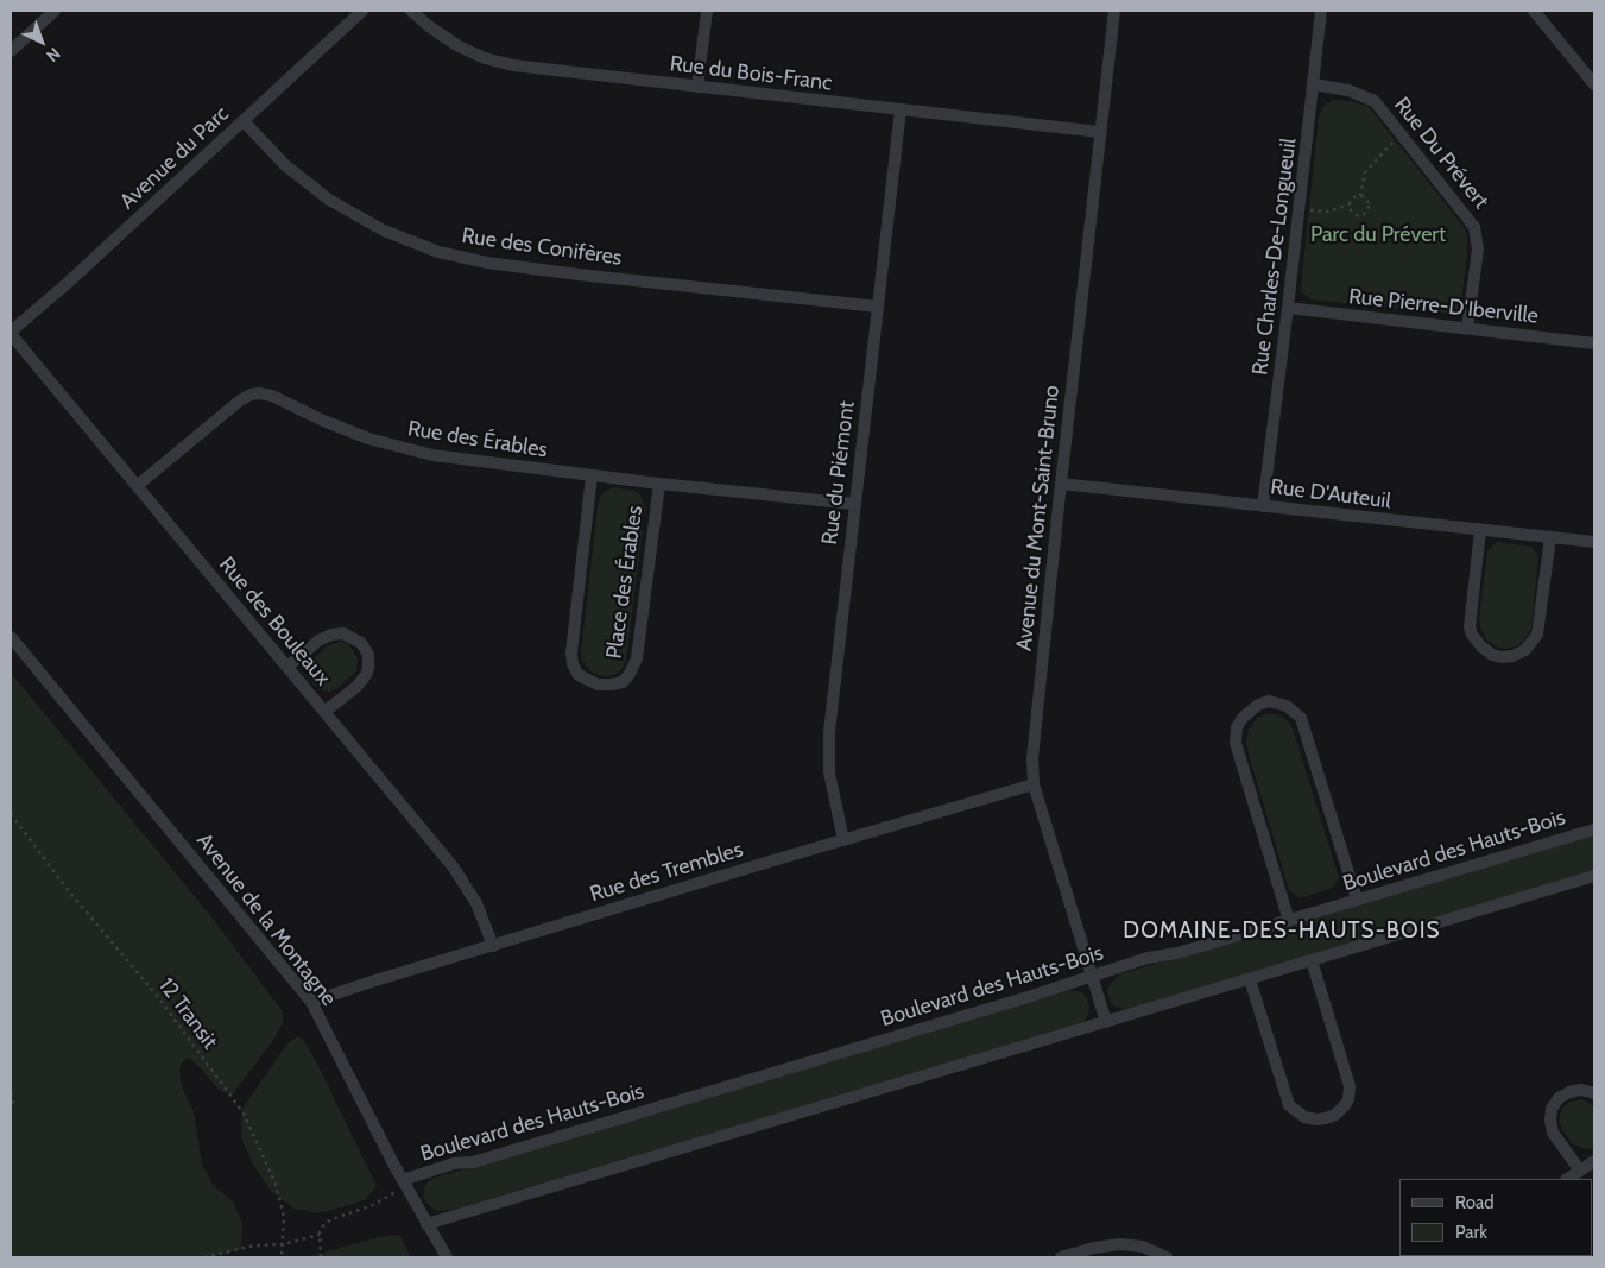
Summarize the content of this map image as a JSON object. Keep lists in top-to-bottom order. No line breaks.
{"streets":{"street":["Rue du Bois-Franc","Rue Du Prévert","Avenue du Parc","Rue des Conifères","Rue Charles-De-Longueuil","Rue Pierre-D'Iberville","Rue des Érables","Rue du Piémont","Rue D'Auteuil","Avenue du Mont-Saint-Bruno","Place des Érables","Rue des Bouleaux","Boulevard des Hauts-Bois","Rue des Trembles","Avenue de la Montagne"],"path":["12 Transit"]},"crossings":[["Rue du Bois-Franc","Rue du Piémont"],["Rue du Bois-Franc","Avenue du Mont-Saint-Bruno"],["Rue Du Prévert","Rue Charles-De-Longueuil"],["Rue Du Prévert","Rue Pierre-D'Iberville"],["Avenue du Parc","Rue des Conifères"],["Avenue du Parc","Rue des Bouleaux"],["Rue des Conifères","Rue du Piémont"],["Rue Charles-De-Longueuil","Rue Pierre-D'Iberville"],["Rue Charles-De-Longueuil","Rue D'Auteuil"],["Rue des Érables","Rue du Piémont"],["Rue des Érables","Place des Érables"],["Rue des Érables","Rue des Bouleaux"],["Rue du Piémont","Rue des Trembles"],["Rue D'Auteuil","Avenue du Mont-Saint-Bruno"],["Avenue du Mont-Saint-Bruno","Boulevard des Hauts-Bois"],["Avenue du Mont-Saint-Bruno","Rue des Trembles"],["Rue des Bouleaux","Rue des Trembles"],["Boulevard des Hauts-Bois","Avenue de la Montagne"],["Rue des Trembles","Avenue de la Montagne"]],"districts":["DOMAINE-DES-HAUTS-BOIS"],"parks":["Parc du Prévert"],"legend":["Road","Park"],"north":"bottom right"}
